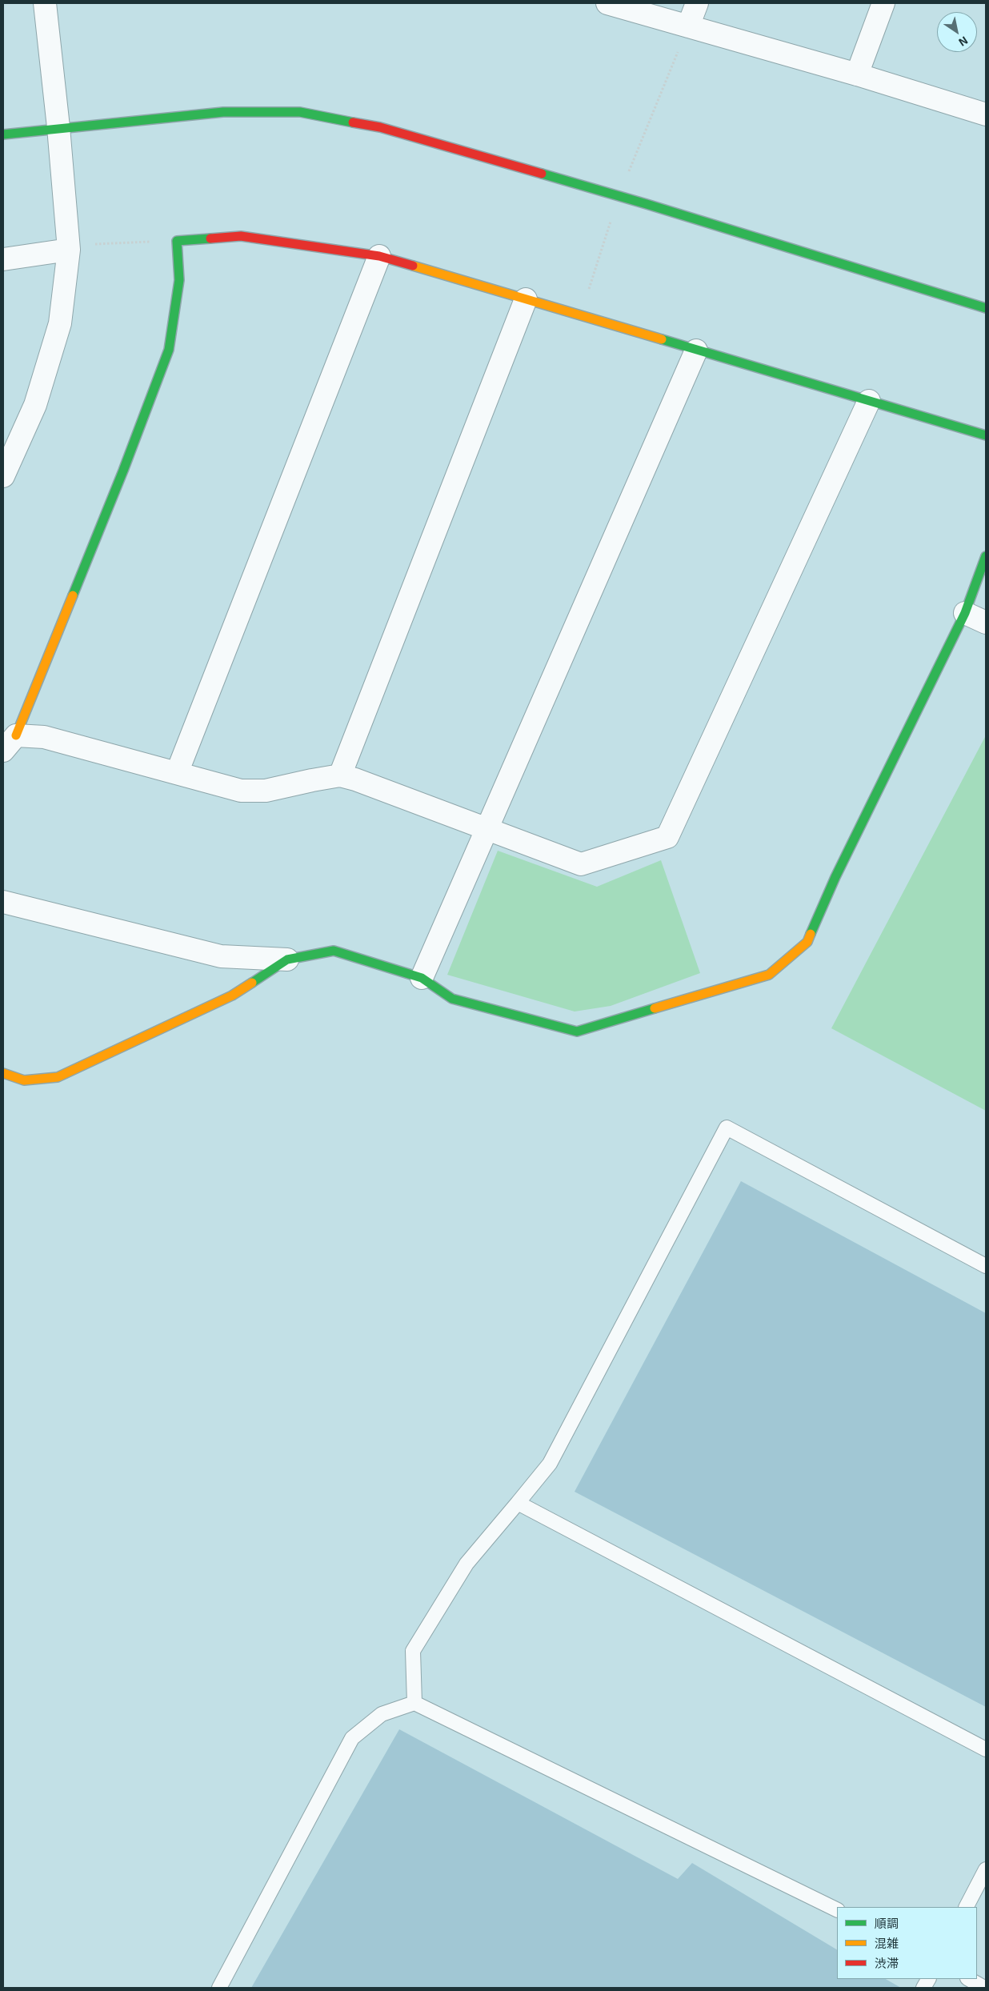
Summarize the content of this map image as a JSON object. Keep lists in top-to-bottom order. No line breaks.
{"legend":["順調","混雑","渋滞"],"north":"bottom right"}
